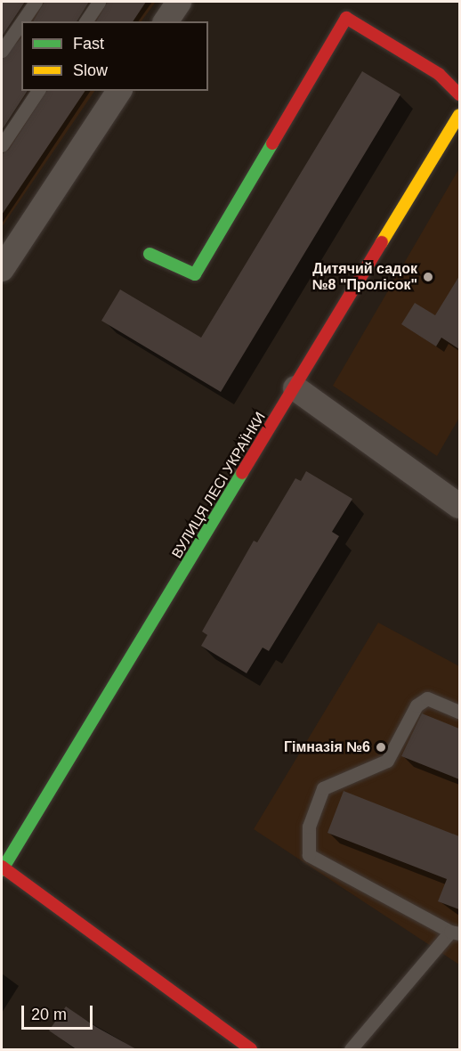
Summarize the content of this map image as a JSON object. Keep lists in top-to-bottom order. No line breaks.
{"streets":{"street":["ВУЛИЦЯ ЛЕСІ УКРАЇНКИ"]},"places":["Дитячий садок №8 \"Пролісок\"","Гімназія №6"],"legend":["Fast","Slow"],"scale_bar":"20 m"}
